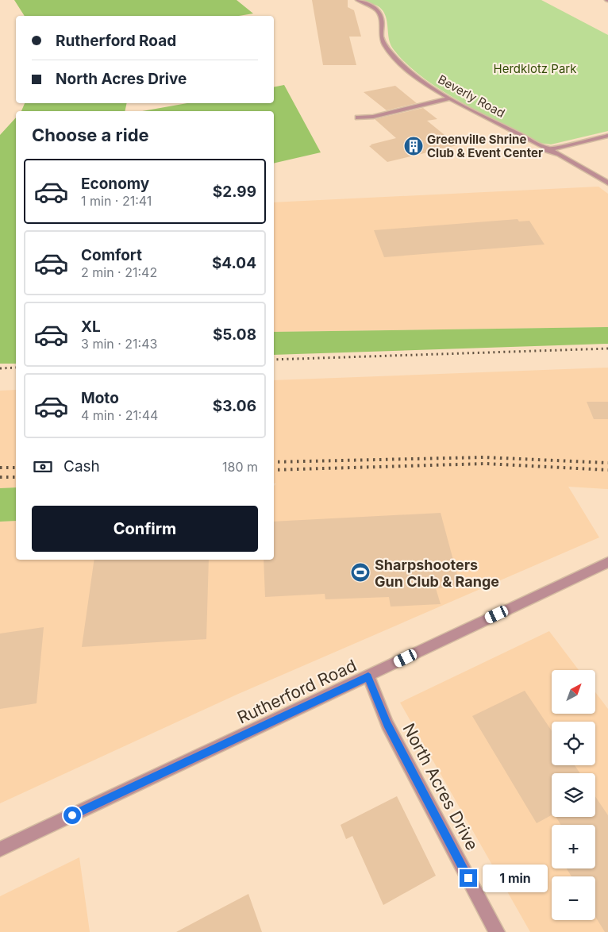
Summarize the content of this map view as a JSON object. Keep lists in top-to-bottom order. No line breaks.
{"streets":{"street":["Beverly Road","Rutherford Road","North Acres Drive"]},"crossings":[["Rutherford Road","North Acres Drive"]],"parks":["Herdklotz Park"],"places":{"building":["Greenville Shrine Club & Event Center"],"sports":["Sharpshooters Gun Club & Range"]},"north":"top right","page":{"banner":["Rutherford Road","North Acres Drive"],"heading":"Choose a ride","list":[{"name":"Economy","note":"1 min · 21:41","value":"$2.99"},{"name":"Comfort","note":"2 min · 21:42","value":"$4.04"},{"name":"XL","note":"3 min · 21:43","value":"$5.08"},{"name":"Moto","note":"4 min · 21:44","value":"$3.06"}],"pay":["Cash","180 m"],"buttons":"Confirm","map_buttons":["+","−"],"bubble":"1 min"}}
